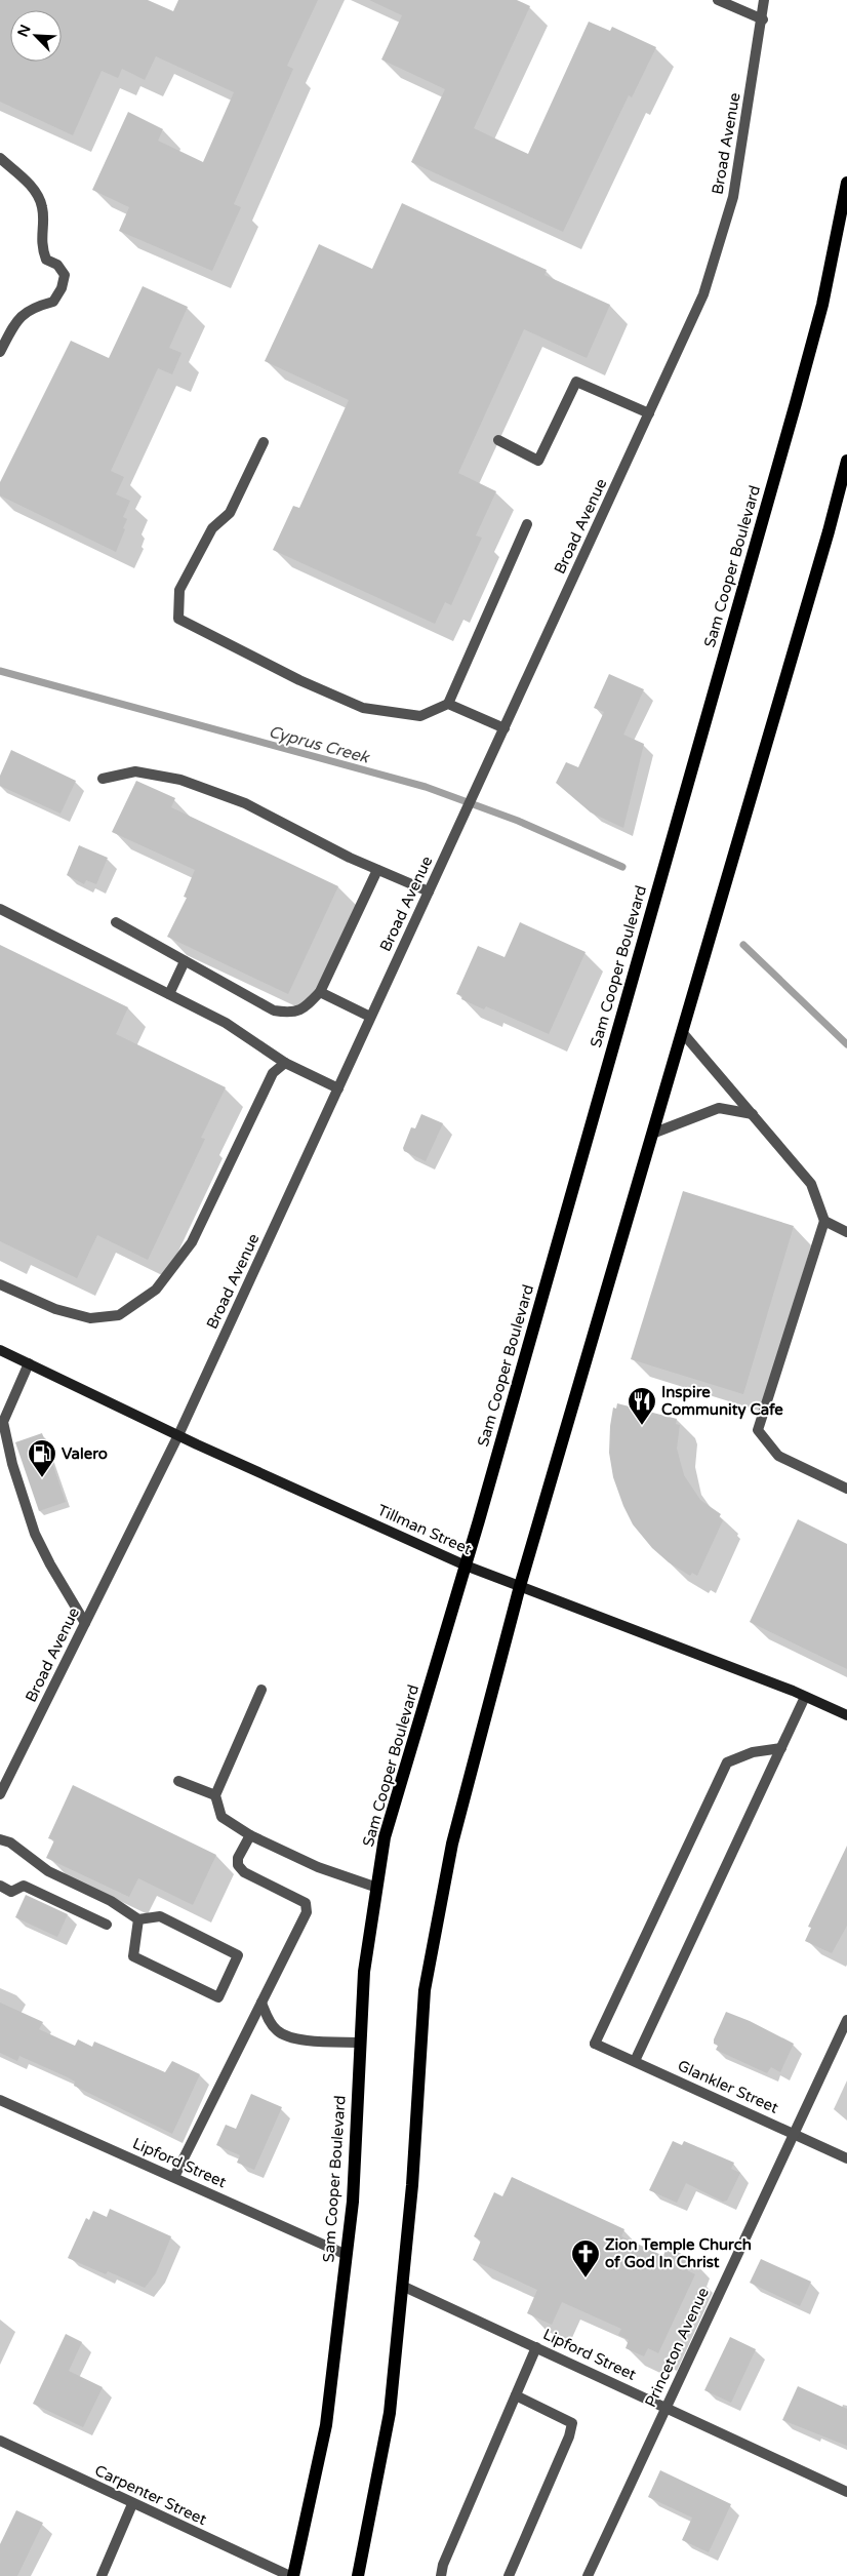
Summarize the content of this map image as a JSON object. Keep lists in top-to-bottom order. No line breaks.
{"streets":{"main road":["Sam Cooper Boulevard","Tillman Street"],"street":["Broad Avenue","Glankler Street","Lipford Street","Princeton Avenue","Carpenter Street"]},"crossings":[["Broad Avenue","Tillman Street"],["Sam Cooper Boulevard","Tillman Street"],["Sam Cooper Boulevard","Lipford Street"],["Glankler Street","Princeton Avenue"],["Lipford Street","Princeton Avenue"]],"water":["Cyprus Creek"],"places":{"restaurant":["Inspire Community Cafe"],"fuel station":["Valero"],"church":["Zion Temple Church of God In Christ"]},"north":"top left"}
